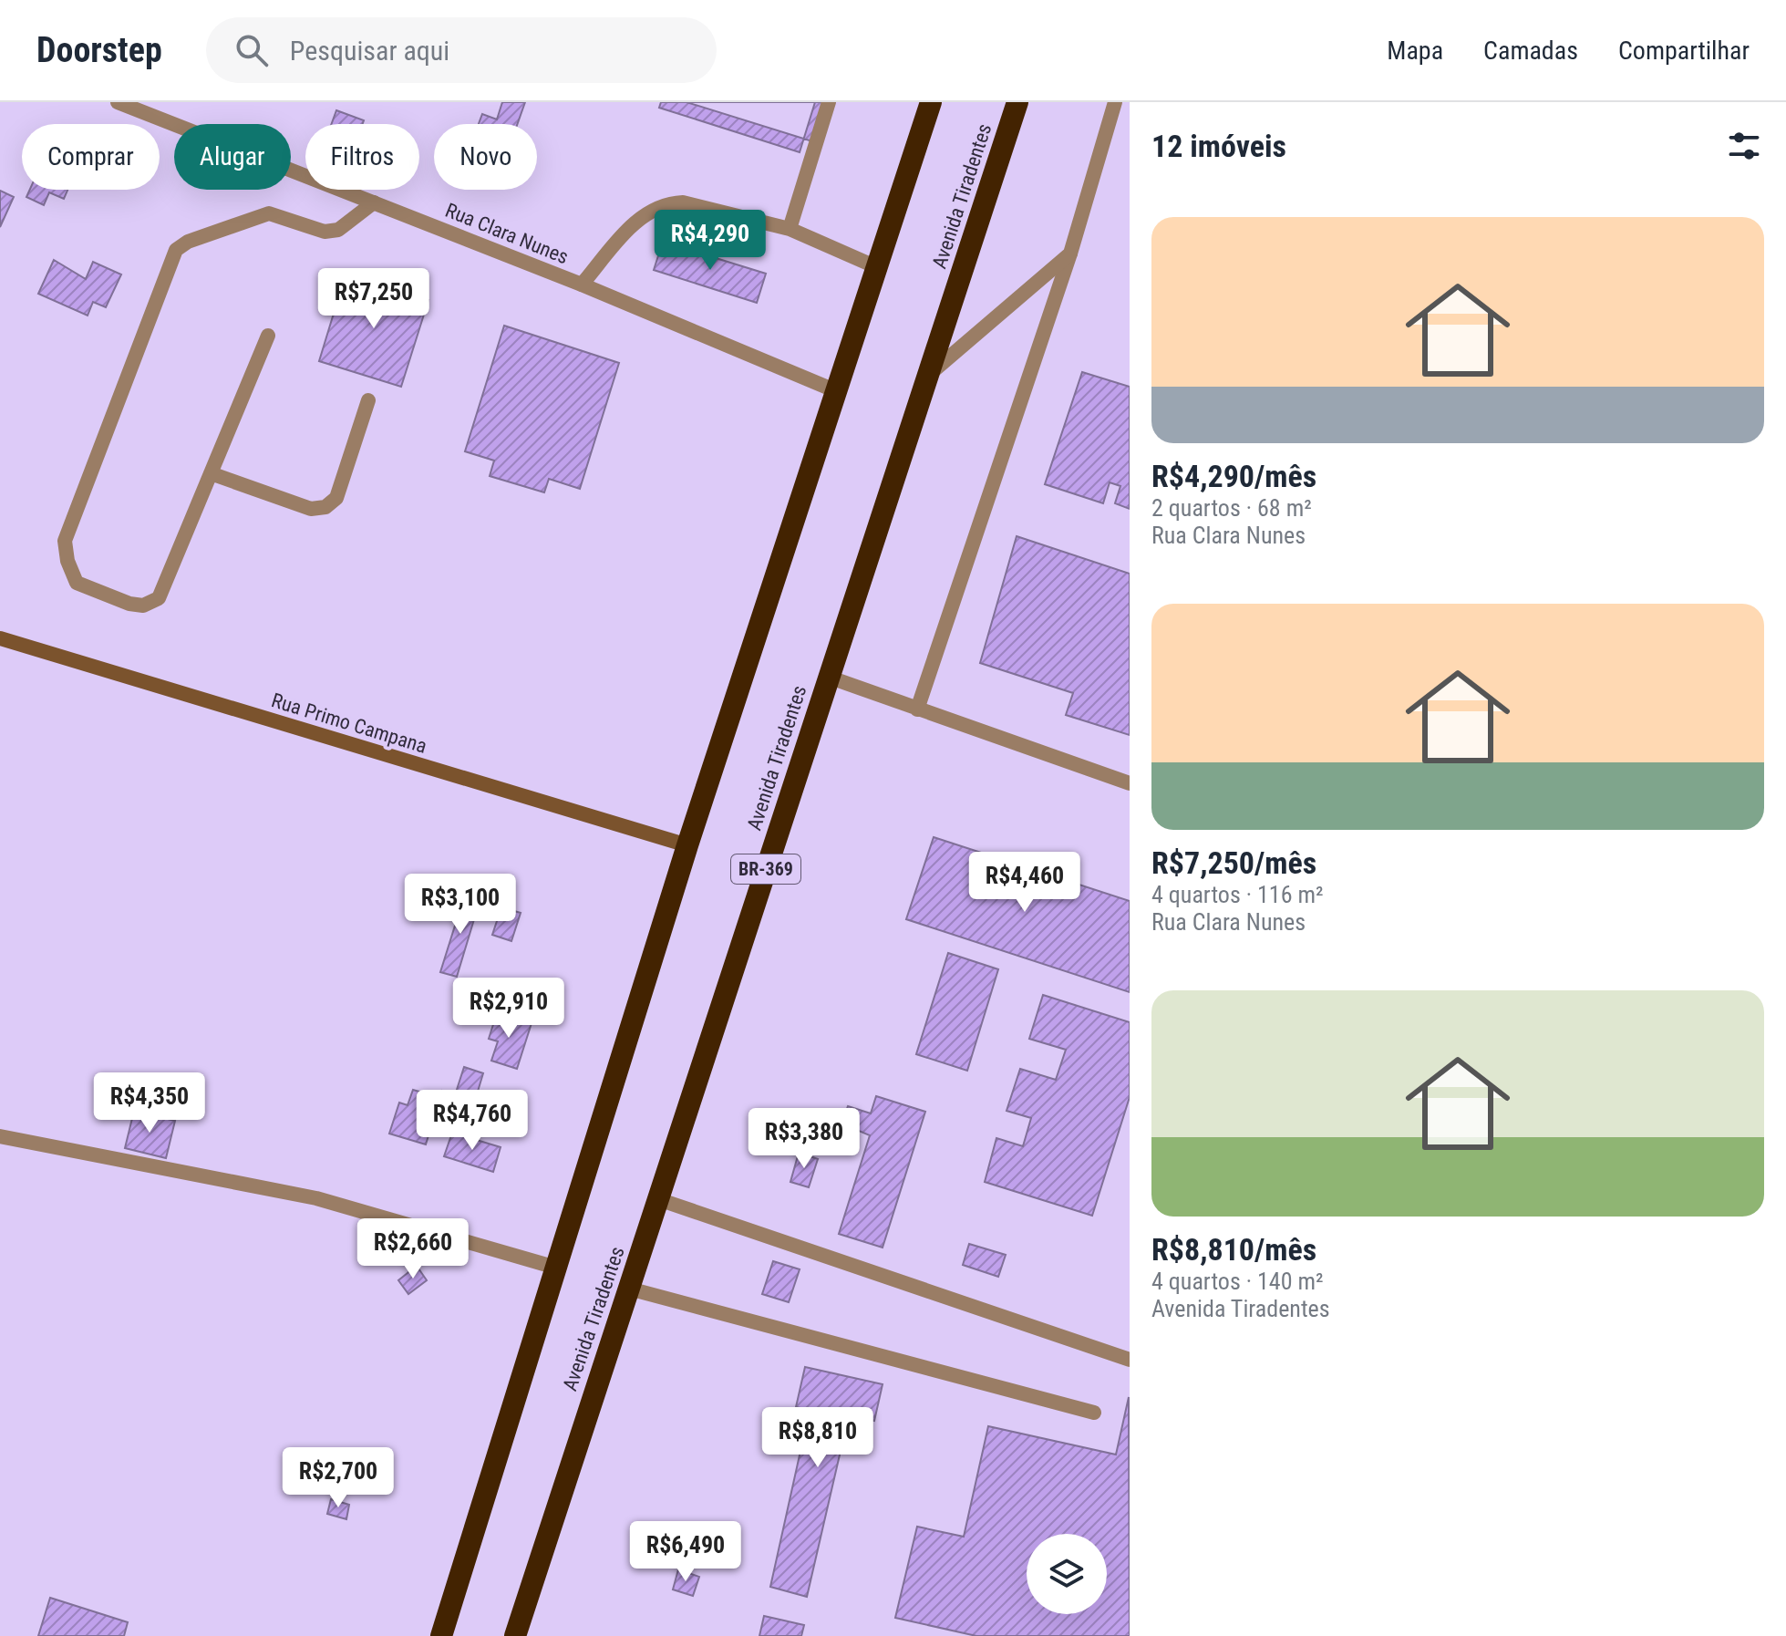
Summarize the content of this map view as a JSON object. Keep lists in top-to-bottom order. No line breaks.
{"streets":{"highway":["Avenida Tiradentes","BR-369"],"street":["Rua Clara Nunes","Rua Primo Campana"]},"page":{"header":"Doorstep","search":"Pesquisar aqui","nav":["Mapa","Camadas","Compartilhar"],"heading":"12 imóveis","chip":["Comprar","Alugar","Filtros","Novo"],"list":[{"name":"R$4,290/mês","note":"2 quartos · 68 m² · Rua Clara Nunes"},{"name":"R$7,250/mês","note":"4 quartos · 116 m² · Rua Clara Nunes"},{"name":"R$8,810/mês","note":"4 quartos · 140 m² · Avenida Tiradentes"}],"price":["R$4,290","R$7,250","R$4,460","R$3,100","R$2,910","R$4,350","R$4,760","R$3,380","R$2,660","R$8,810","R$2,700","R$6,490"]}}
